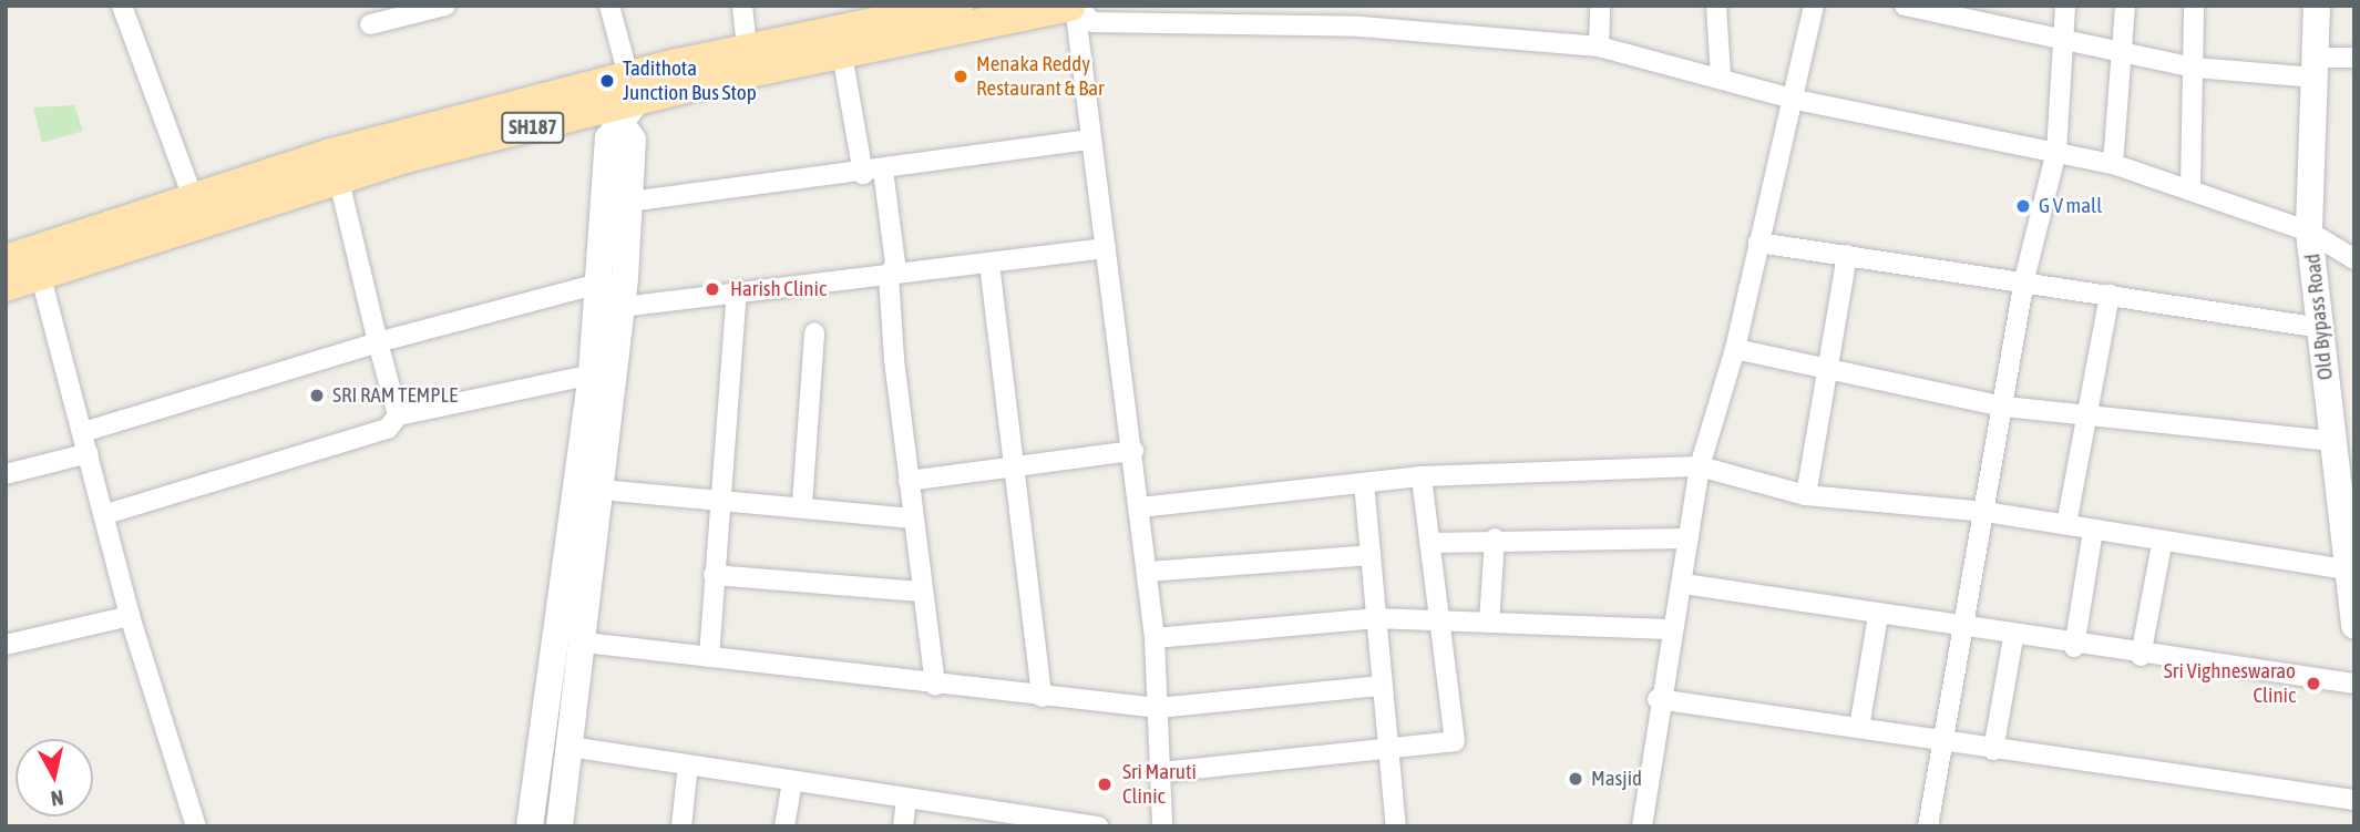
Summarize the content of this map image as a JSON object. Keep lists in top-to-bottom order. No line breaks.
{"streets":{"main road":["SH187","Old Bypass Road"]},"places":["Menaka Reddy Restaurant & Bar","Tadithota Junction Bus Stop","G V mall","Harish Clinic","SRI RAM TEMPLE","Sri Vighneswarao Clinic","Masjid","Sri Maruti Clinic"],"north":"bottom"}
